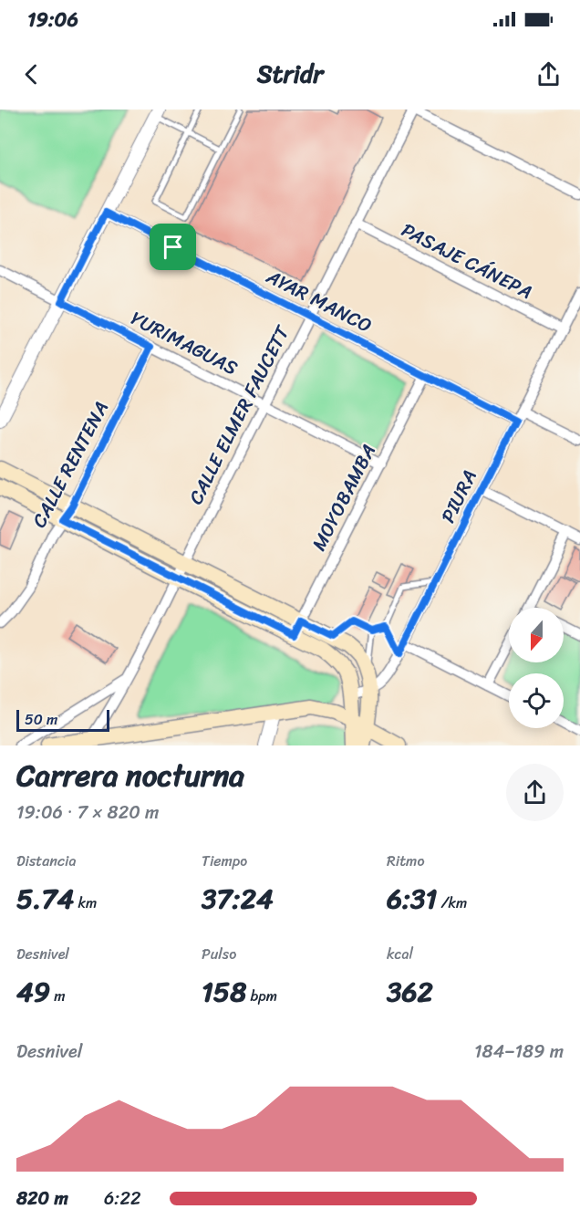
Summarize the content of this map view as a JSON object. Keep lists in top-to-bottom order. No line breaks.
{"streets":{"street":["PASAJE CÁNEPA","AYAR MANCO","YURIMAGUAS","CALLE ELMER FAUCETT","CALLE RENTENA","PIURA","MOYOBAMBA"]},"crossings":[["PASAJE CÁNEPA","CALLE ELMER FAUCETT"],["PASAJE CÁNEPA","PIURA"],["AYAR MANCO","CALLE ELMER FAUCETT"],["AYAR MANCO","PIURA"],["AYAR MANCO","MOYOBAMBA"],["YURIMAGUAS","CALLE ELMER FAUCETT"],["YURIMAGUAS","CALLE RENTENA"],["YURIMAGUAS","MOYOBAMBA"]],"scale_bar":"50 m","north":"bottom","page":{"status":"19:06","header":"Stridr","scale":"50 m","heading":["Carrera nocturna","19:06 · 7 × 820 m"],"stats":[["Distancia","5.74 km"],["Tiempo","37:24"],["Ritmo","6:31 /km"],["Desnivel","49 m"],["Pulso","158 bpm"],["kcal","362"]],"chart":["Desnivel","184–189 m"],"list":[{"name":"820 m","note":"6:22"}]}}
